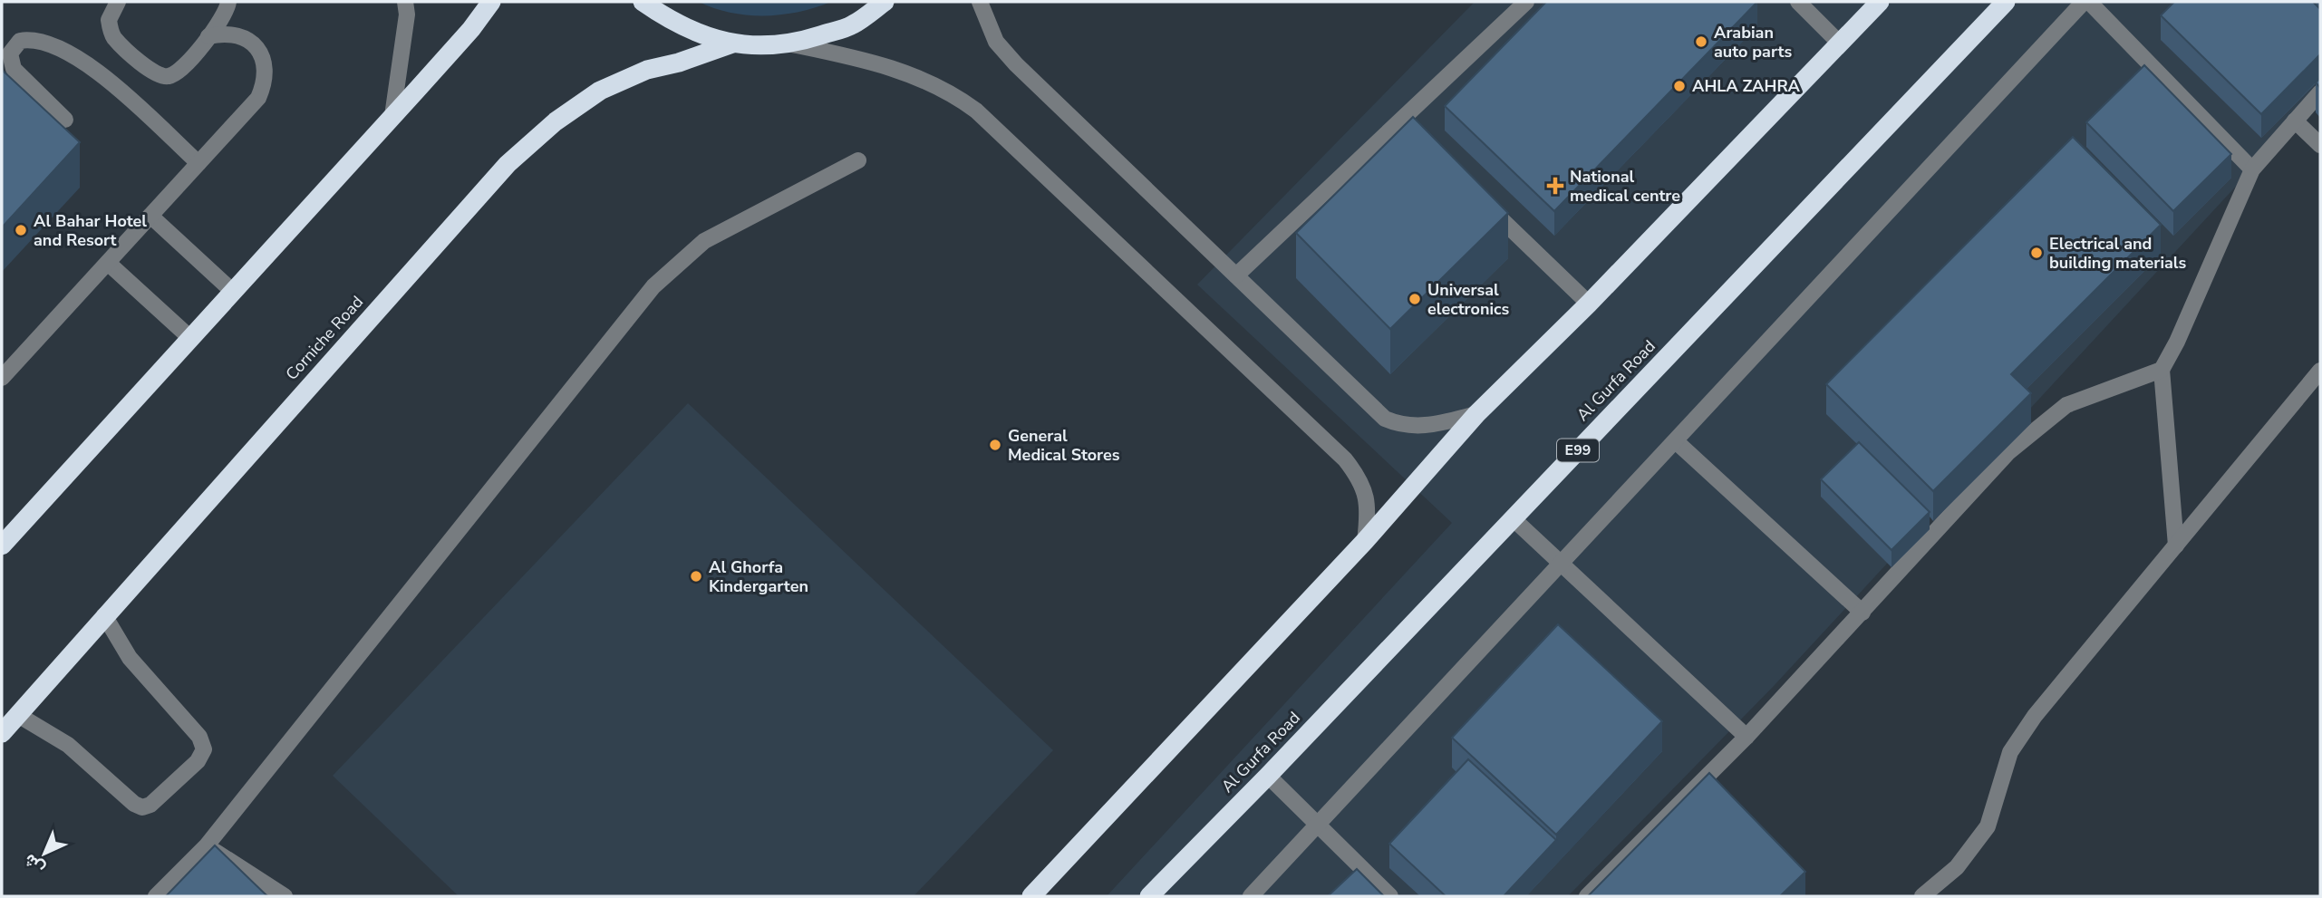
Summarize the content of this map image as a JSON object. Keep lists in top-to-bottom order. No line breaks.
{"streets":{"highway":["Corniche Road","Al Gurfa Road","E99"]},"places":{"other":["Arabian auto parts","AHLA ZAHRA","Al Bahar Hotel and Resort","Electrical and building materials","Universal electronics","General Medical Stores","Al Ghorfa Kindergarten"],"health":["National medical centre"]},"north":"bottom left"}
